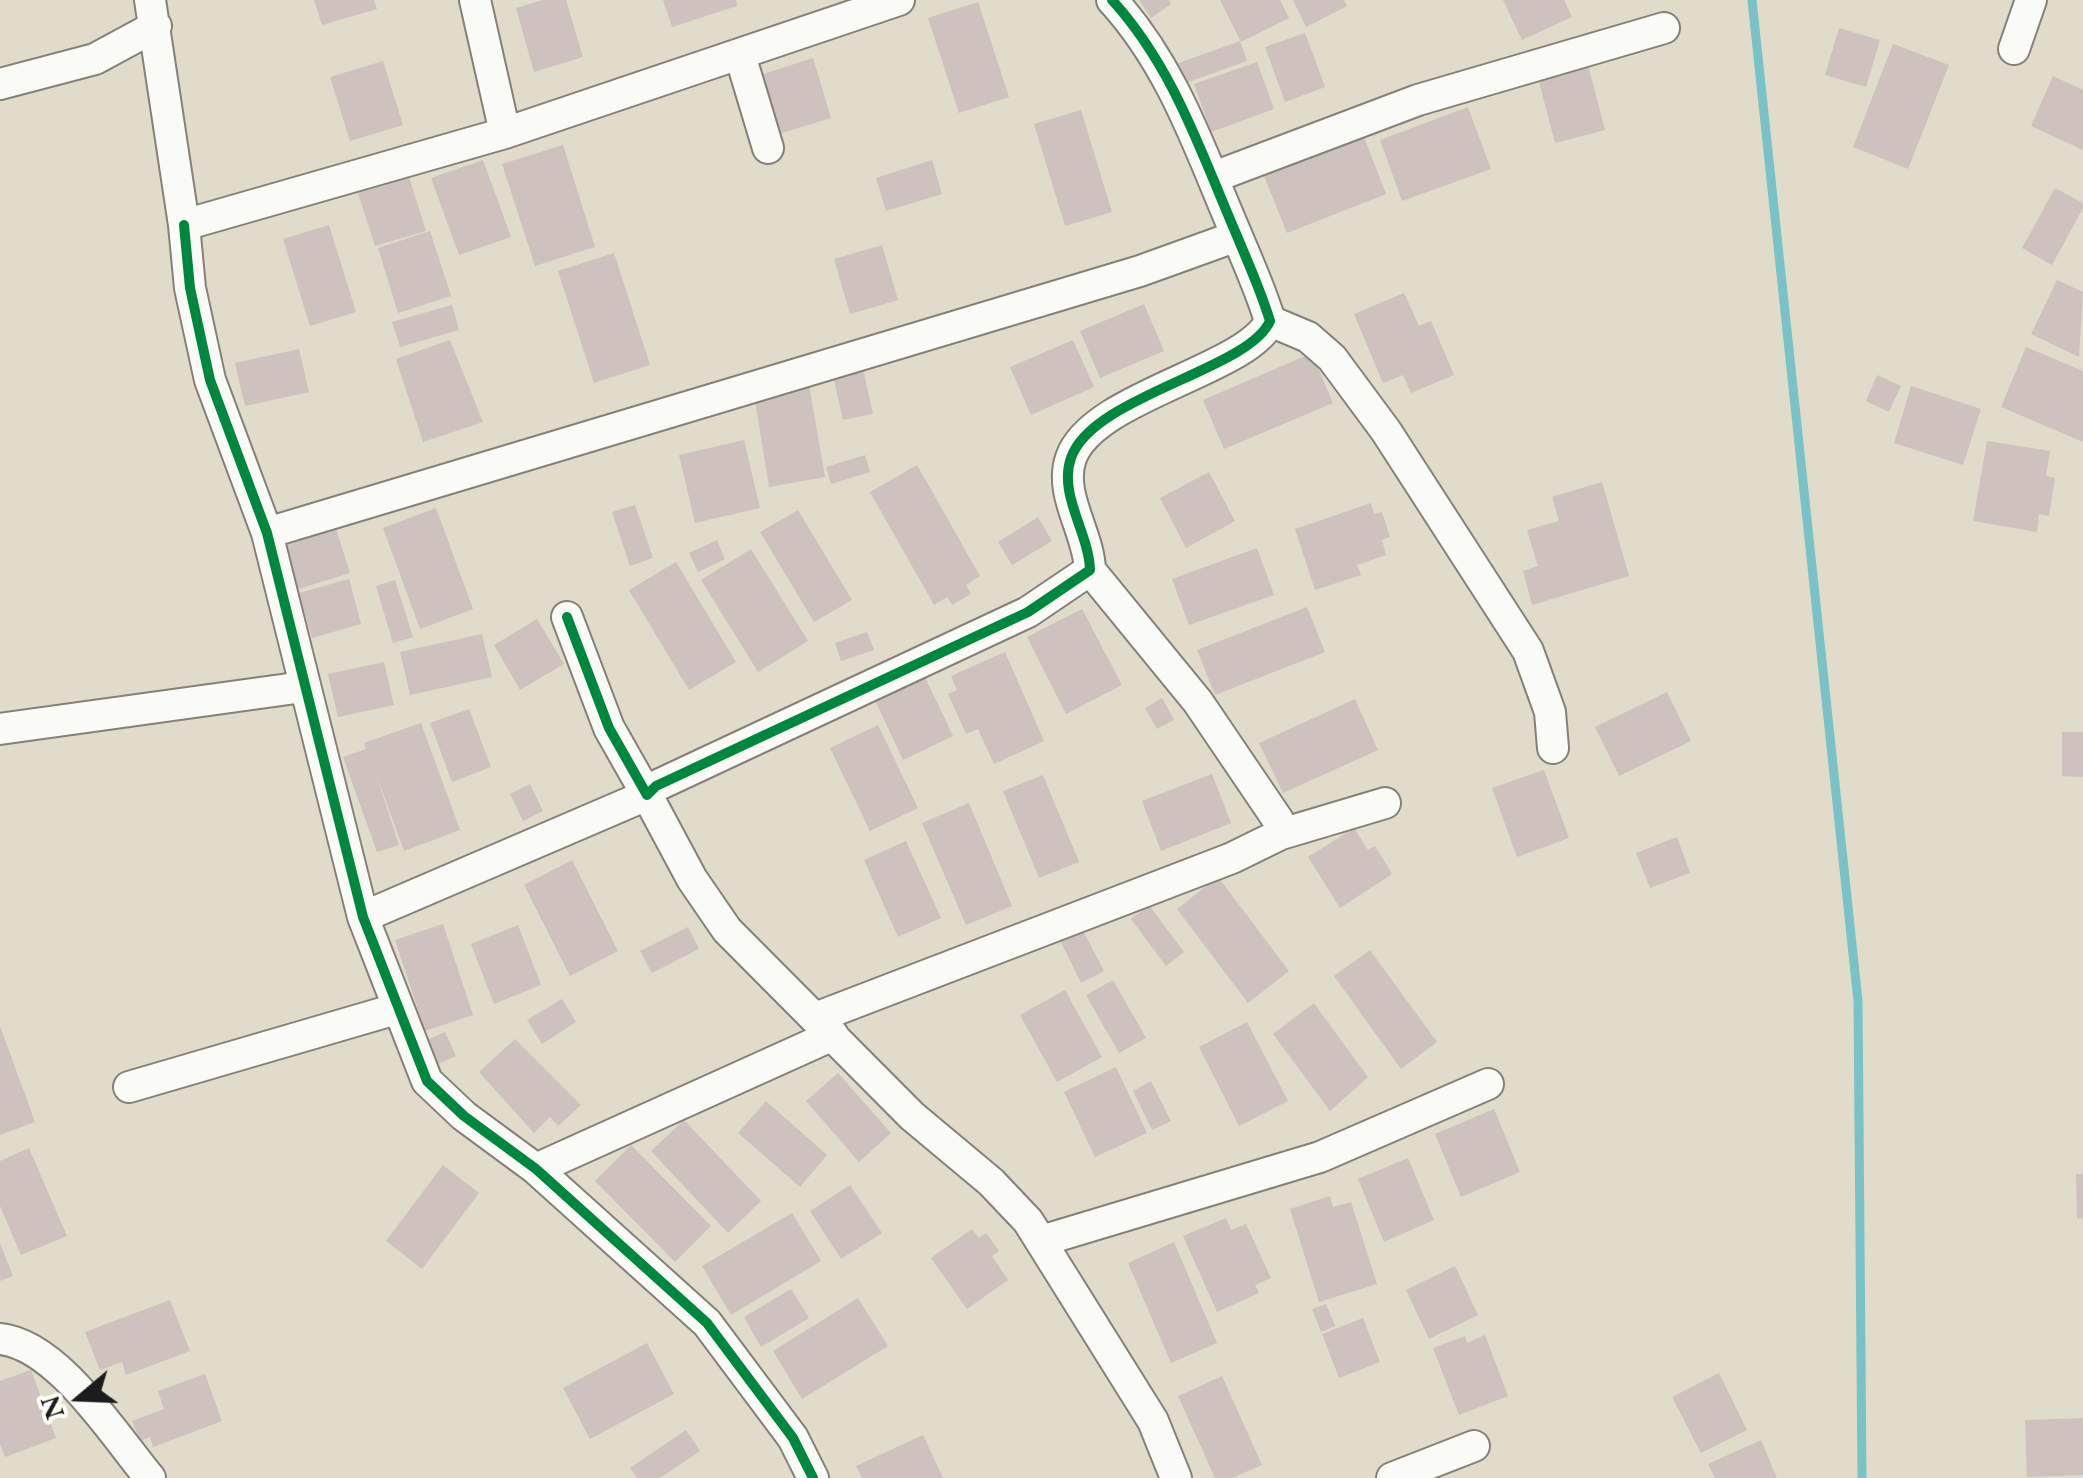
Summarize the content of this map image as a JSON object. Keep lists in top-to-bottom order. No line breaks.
{"north":"left"}
